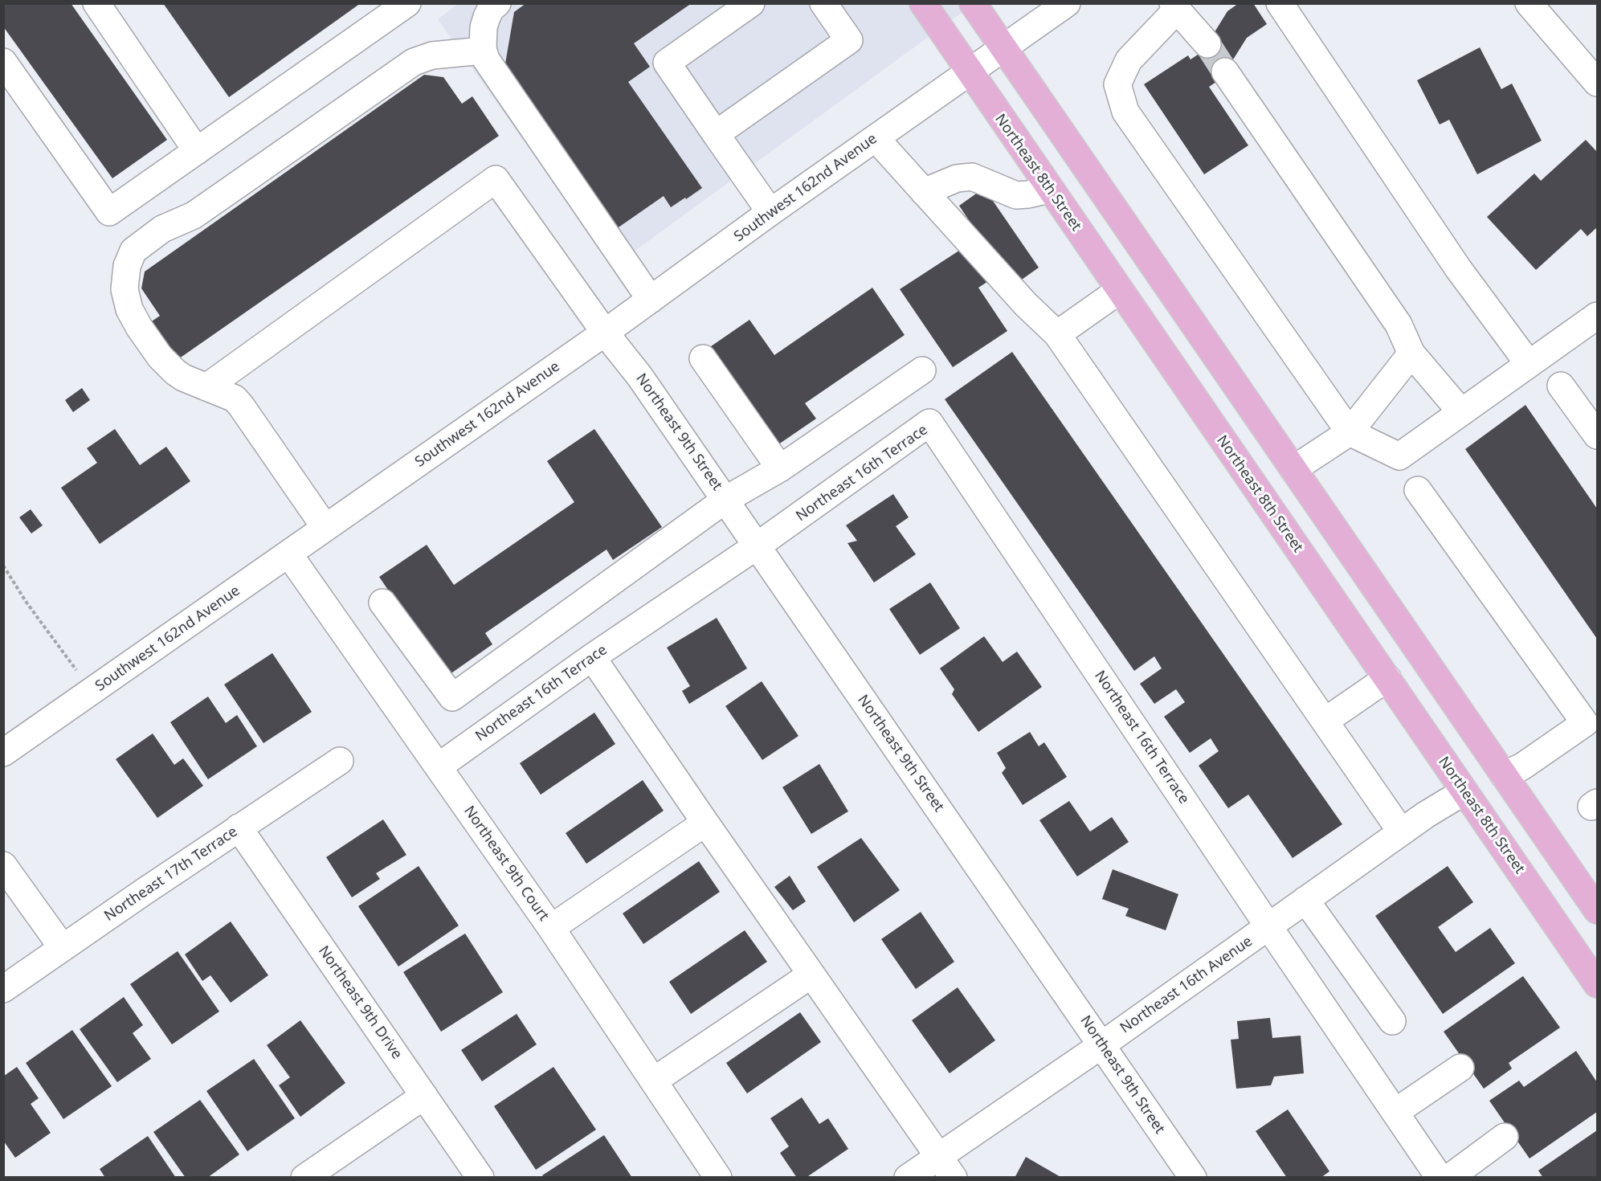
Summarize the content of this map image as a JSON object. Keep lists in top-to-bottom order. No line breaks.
{"streets":{"main road":["Northeast 8th Street"],"street":["Southwest 162nd Avenue","Northeast 9th Street","Northeast 16th Terrace","Northeast 9th Court","Northeast 17th Terrace","Northeast 16th Avenue","Northeast 9th Drive"]},"crossings":[["Northeast 8th Street","Southwest 162nd Avenue"],["Northeast 8th Street","Northeast 16th Avenue"],["Southwest 162nd Avenue","Northeast 9th Street"],["Southwest 162nd Avenue","Northeast 9th Court"],["Northeast 9th Street","Northeast 16th Terrace"],["Northeast 9th Street","Northeast 16th Avenue"],["Northeast 16th Terrace","Northeast 9th Court"],["Northeast 16th Terrace","Northeast 16th Avenue"],["Northeast 17th Terrace","Northeast 9th Drive"]]}
